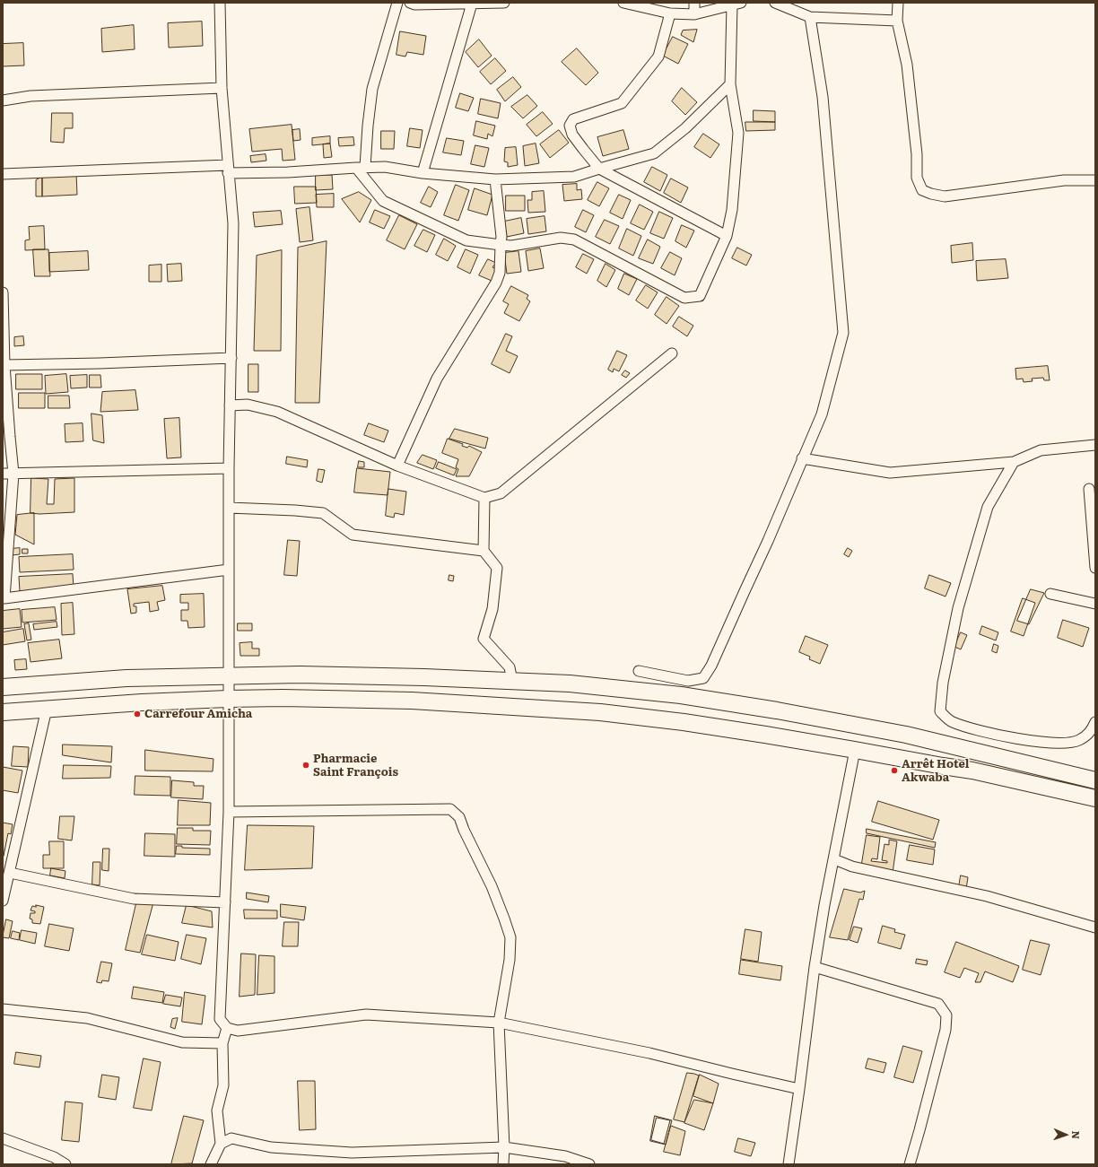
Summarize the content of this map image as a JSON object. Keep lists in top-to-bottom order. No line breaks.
{"places":["Carrefour Amicha","Pharmacie Saint François","Arrêt Hotel Akwaba"],"north":"right"}
